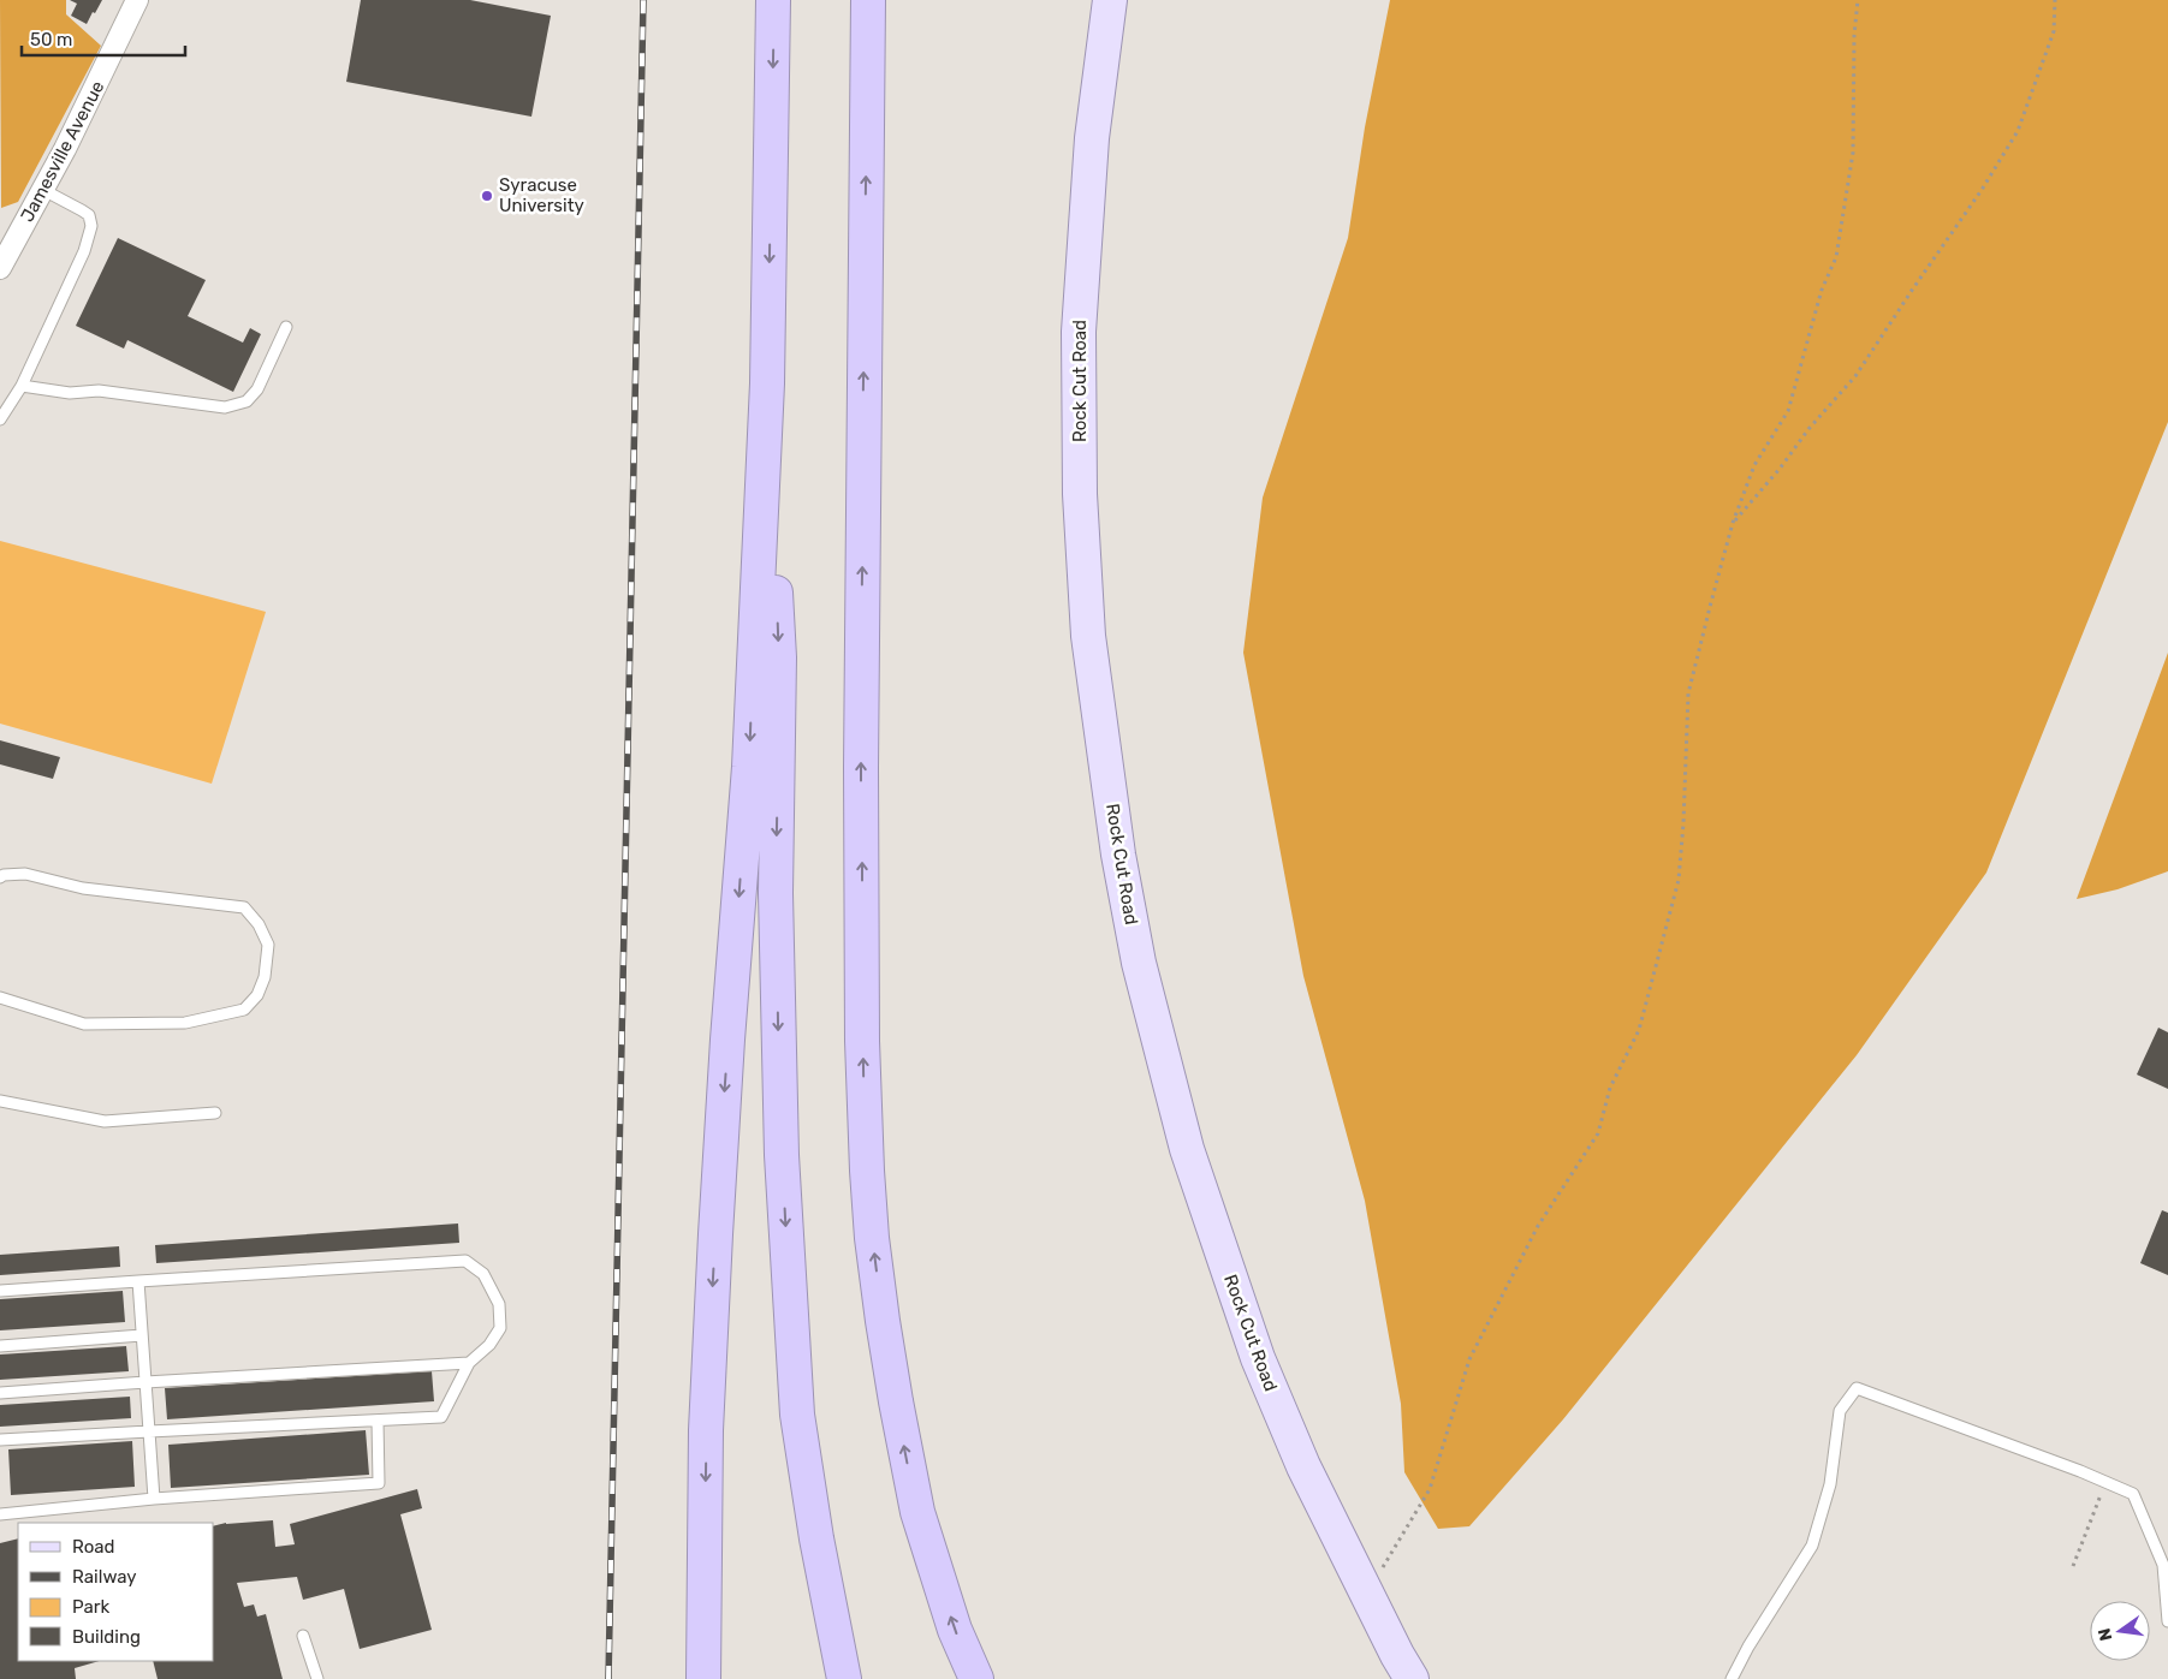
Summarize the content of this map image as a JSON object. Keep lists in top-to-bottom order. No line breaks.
{"streets":{"main road":["Rock Cut Road"],"street":["Jamesville Avenue"]},"places":["Syracuse University"],"legend":["Road","Railway","Park","Building"],"scale_bar":"50 m","north":"left"}
